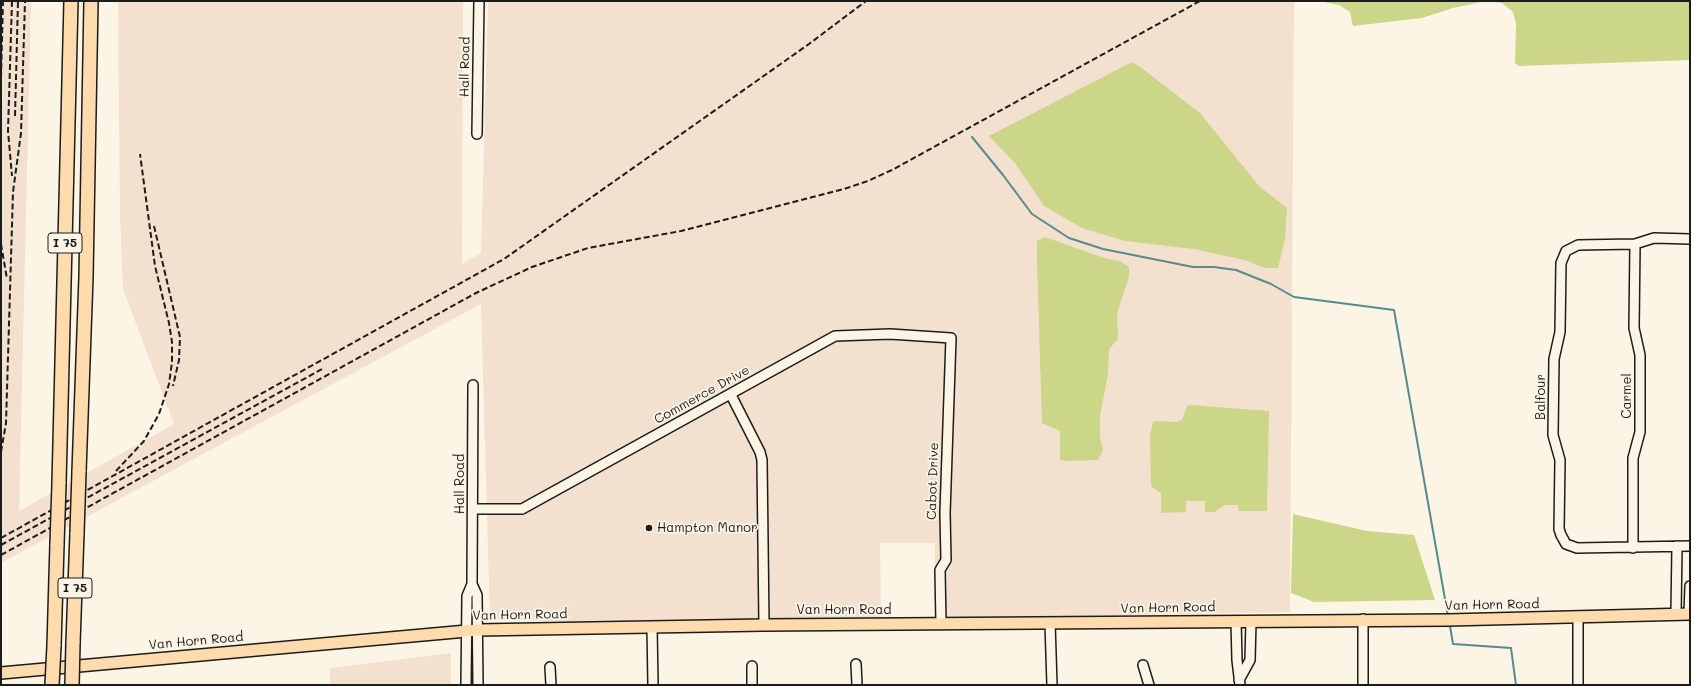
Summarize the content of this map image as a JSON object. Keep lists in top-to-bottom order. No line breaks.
{"streets":{"highway":["I 75"],"main road":["Van Horn Road"],"street":["Hall Road","Commerce Drive","Carmel","Balfour","Cabot Drive"]},"crossings":[["Hall Road","Commerce Drive"],["Hall Road","Van Horn Road"],["Commerce Drive","Cabot Drive"],["Carmel","Balfour"],["Cabot Drive","Van Horn Road"]],"places":["Hampton Manor"]}
